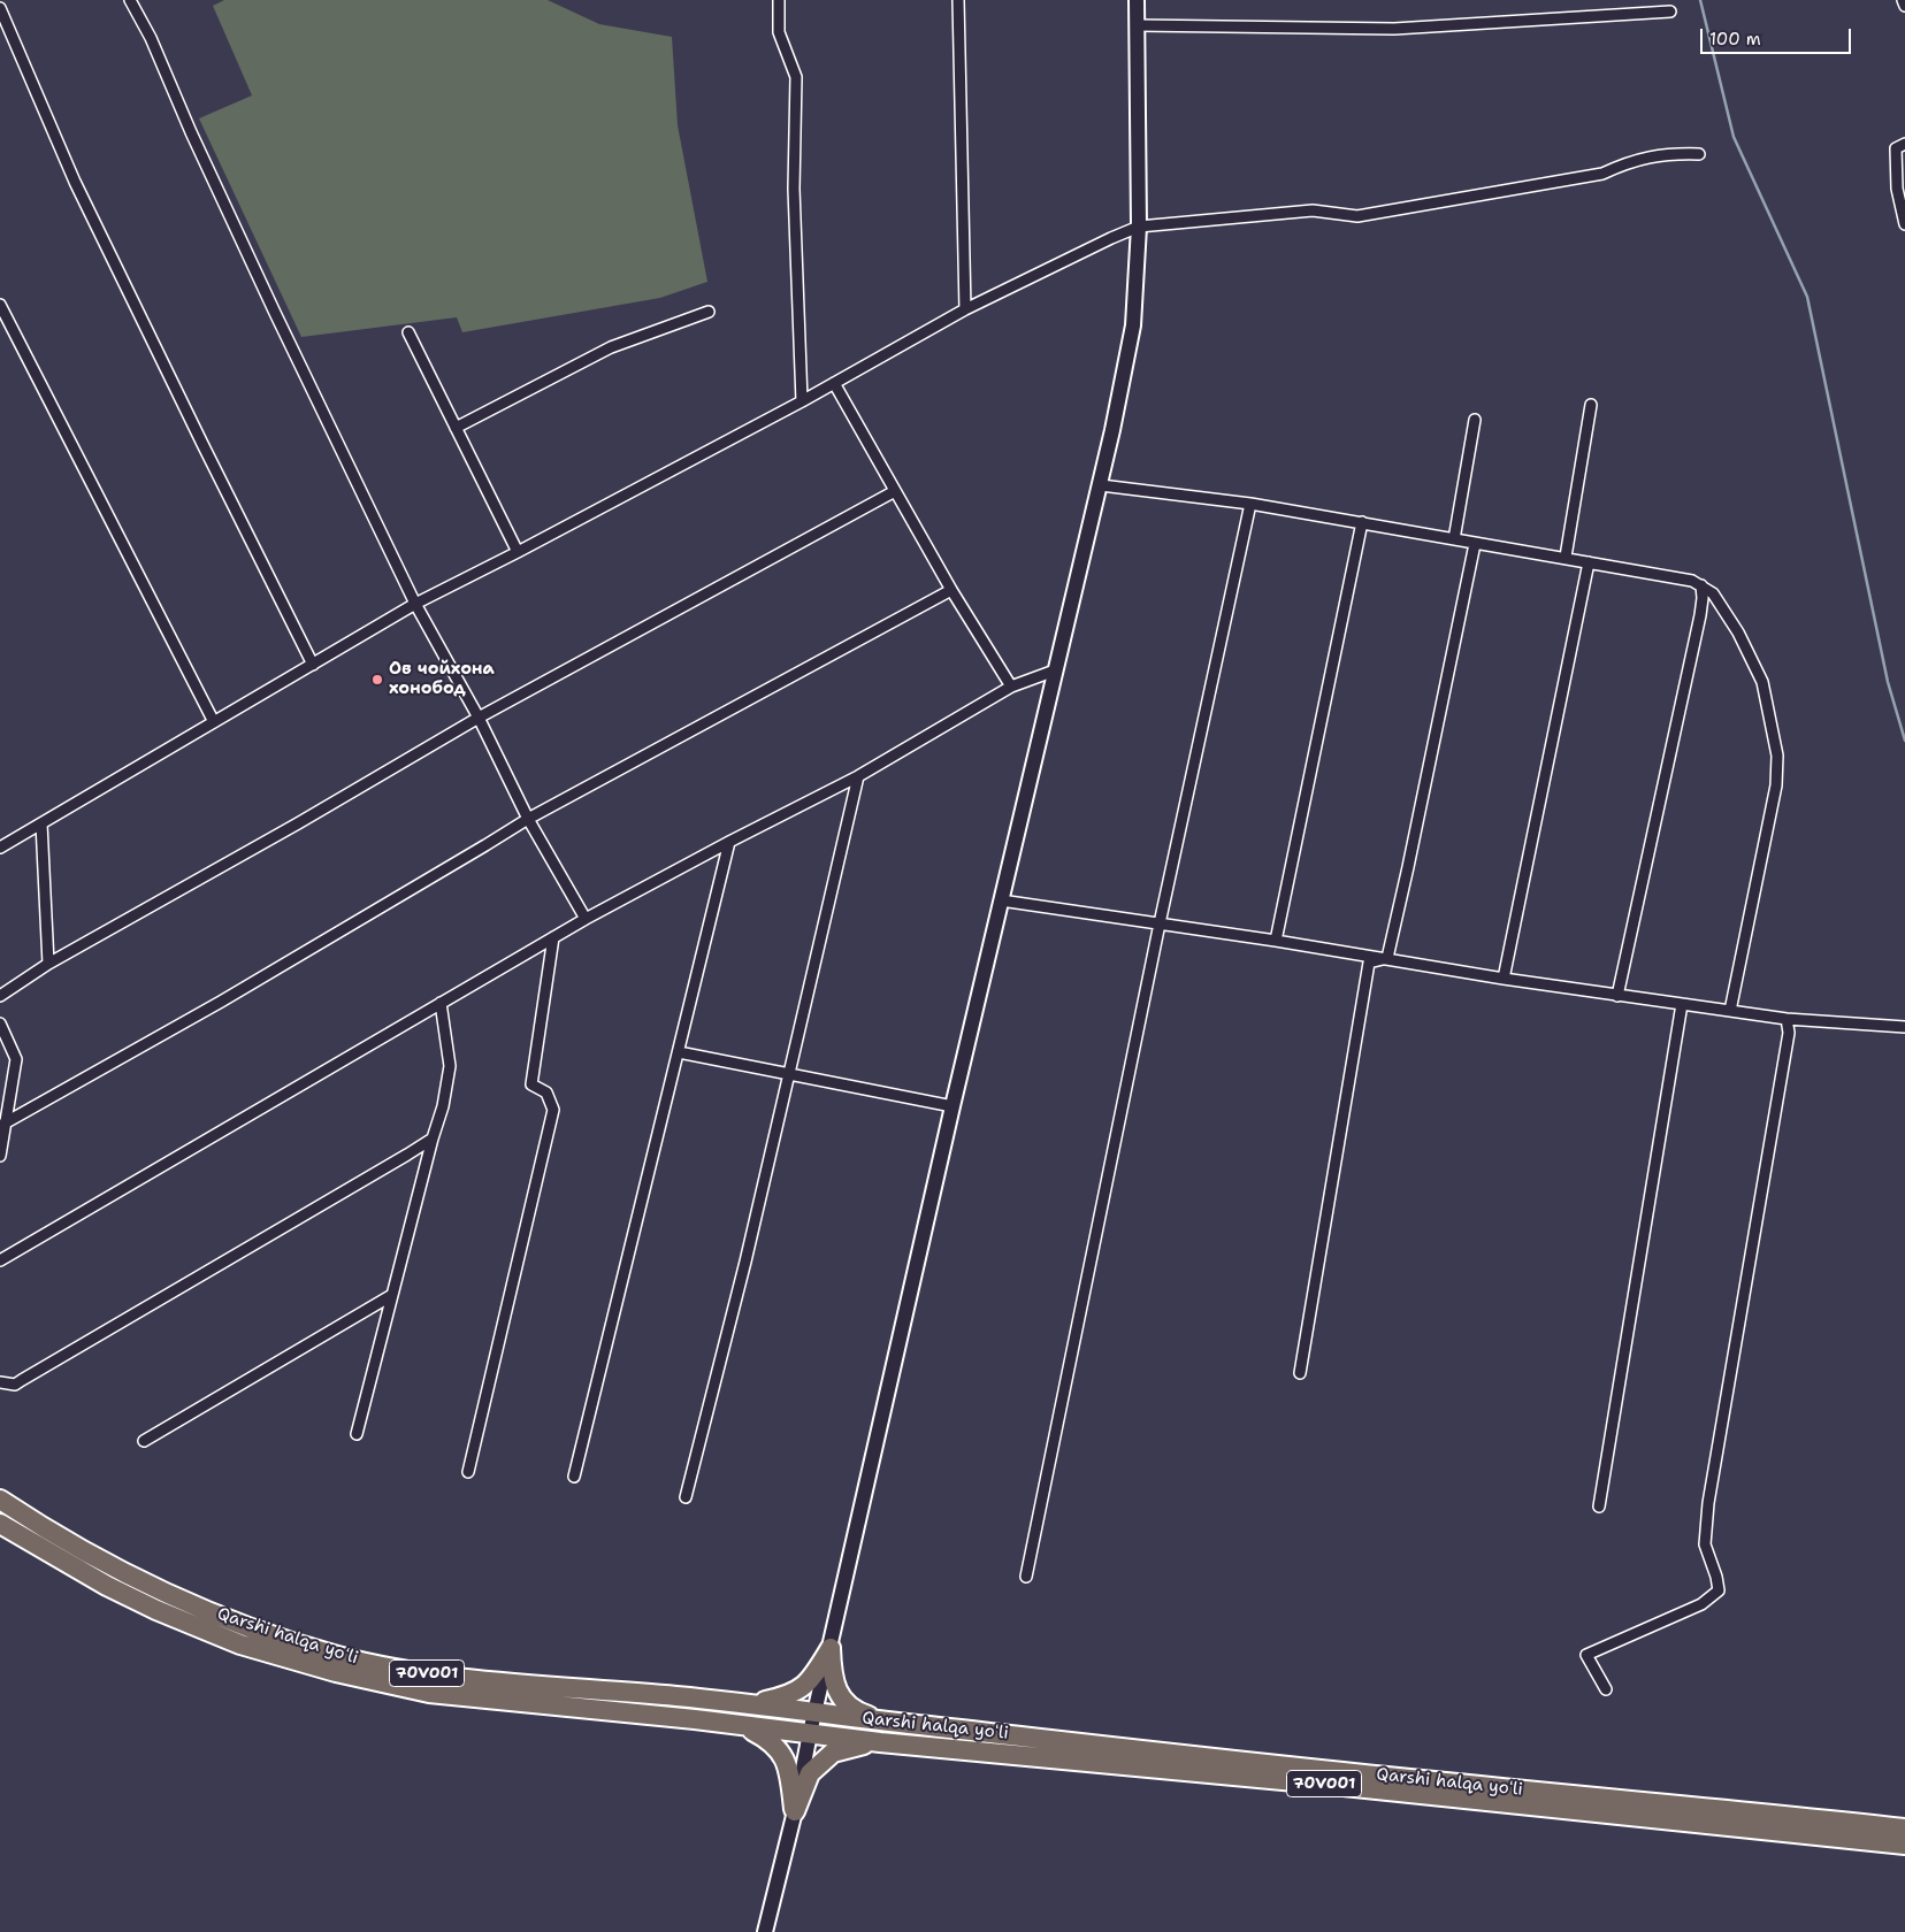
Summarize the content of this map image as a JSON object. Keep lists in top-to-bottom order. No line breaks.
{"streets":{"highway":["Qarshi halqa yoʻli","70V001"]},"places":["Ов чойхона хонобод"],"scale_bar":"100 m"}
